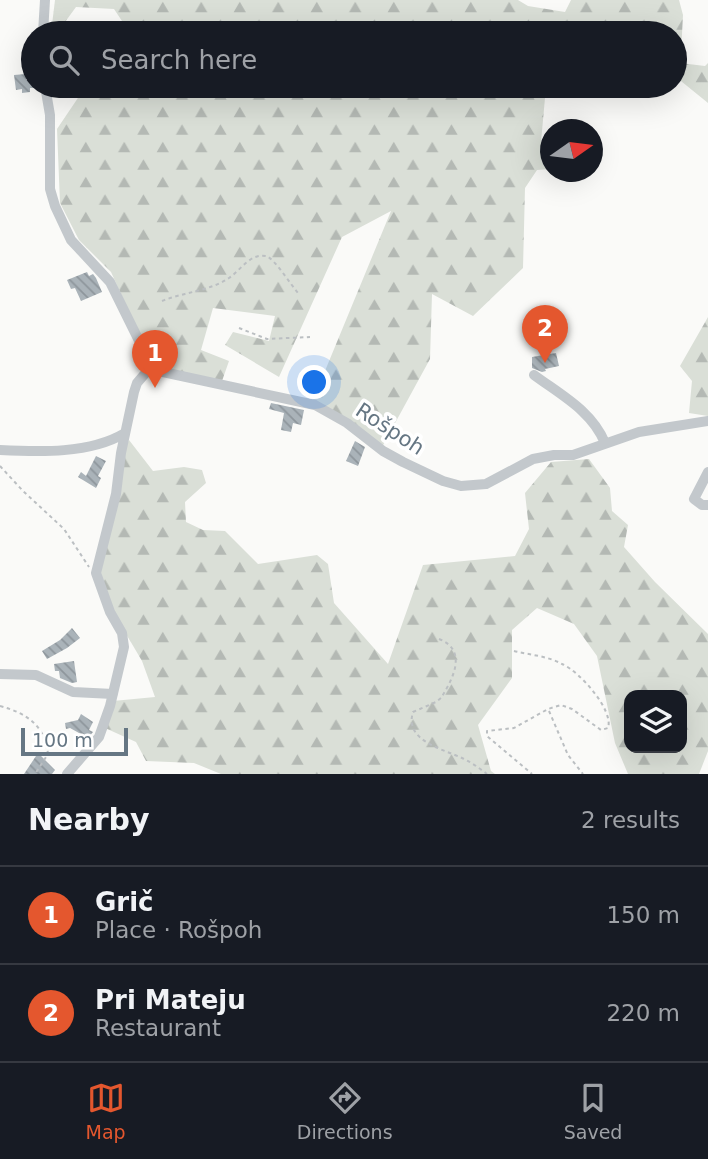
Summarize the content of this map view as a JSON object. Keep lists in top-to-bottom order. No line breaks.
{"streets":{"street":["Rošpoh"]},"scale_bar":"100 m","north":"right","page":{"search":"Search here","pins":["2","1"],"scale":"100 m","heading":["Nearby","2 results"],"list":[{"mark":"1","name":"Grič","note":"Place · Rošpoh","value":"150 m"},{"mark":"2","name":"Pri Mateju","note":"Restaurant","value":"220 m"}],"nav":["Map","Directions","Saved"]}}
